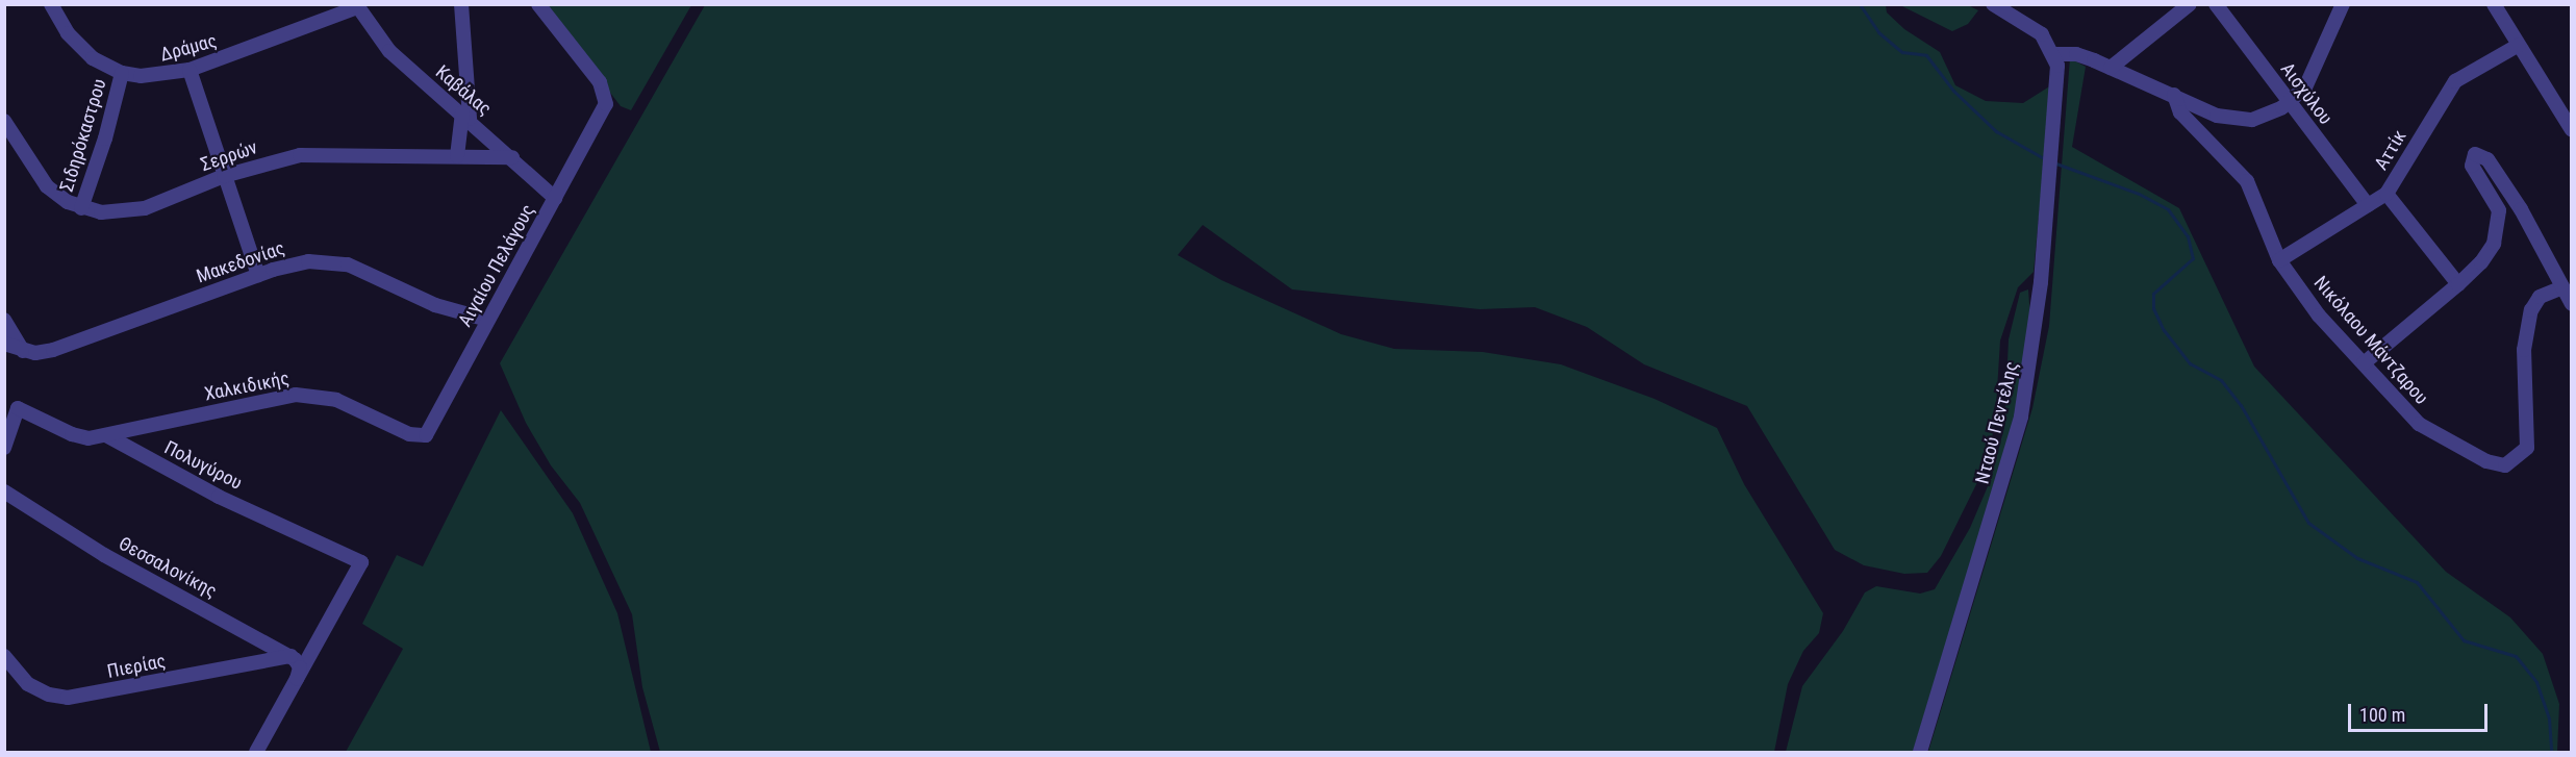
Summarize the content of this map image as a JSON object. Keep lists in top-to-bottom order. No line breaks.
{"streets":{"street":["Δράμας","Καβάλας","Αισχύλου","Σιδηρόκαστρου","Αττίκ","Σερρών","Μακεδονίας","Αιγαίου Πελάγους","Νικόλαου Μάντζαρου","Χαλκιδικής","Νταού Πεντέλης","Πολυγύρου","Θεσσαλονίκης","Πιερίας"]},"crossings":[["Δράμας","Καβάλας"],["Δράμας","Σιδηρόκαστρου"],["Καβάλας","Σερρών"],["Καβάλας","Αιγαίου Πελάγους"],["Αισχύλου","Αττίκ"],["Σιδηρόκαστρου","Σερρών"],["Αττίκ","Νικόλαου Μάντζαρου"],["Μακεδονίας","Αιγαίου Πελάγους"],["Αιγαίου Πελάγους","Χαλκιδικής"],["Χαλκιδικής","Πολυγύρου"],["Θεσσαλονίκης","Πιερίας"]],"scale_bar":"100 m"}
